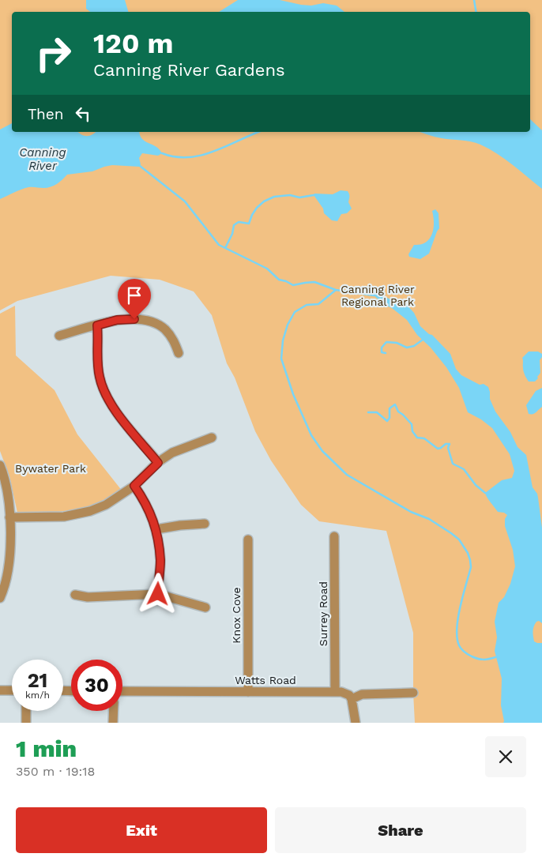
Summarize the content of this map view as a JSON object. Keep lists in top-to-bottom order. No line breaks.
{"streets":{"street":["Surrey Road","Knox Cove","Watts Road"]},"crossings":[["Surrey Road","Watts Road"],["Knox Cove","Watts Road"]],"water":["Canning River"],"parks":["Canning River Regional Park","Bywater Park"],"page":{"turn":["120 m","Canning River Gardens"],"then":"Then","speed":"21 km/h","limit":"30","heading":["1 min","350 m · 19:18"],"buttons":["Exit","Share"]}}
